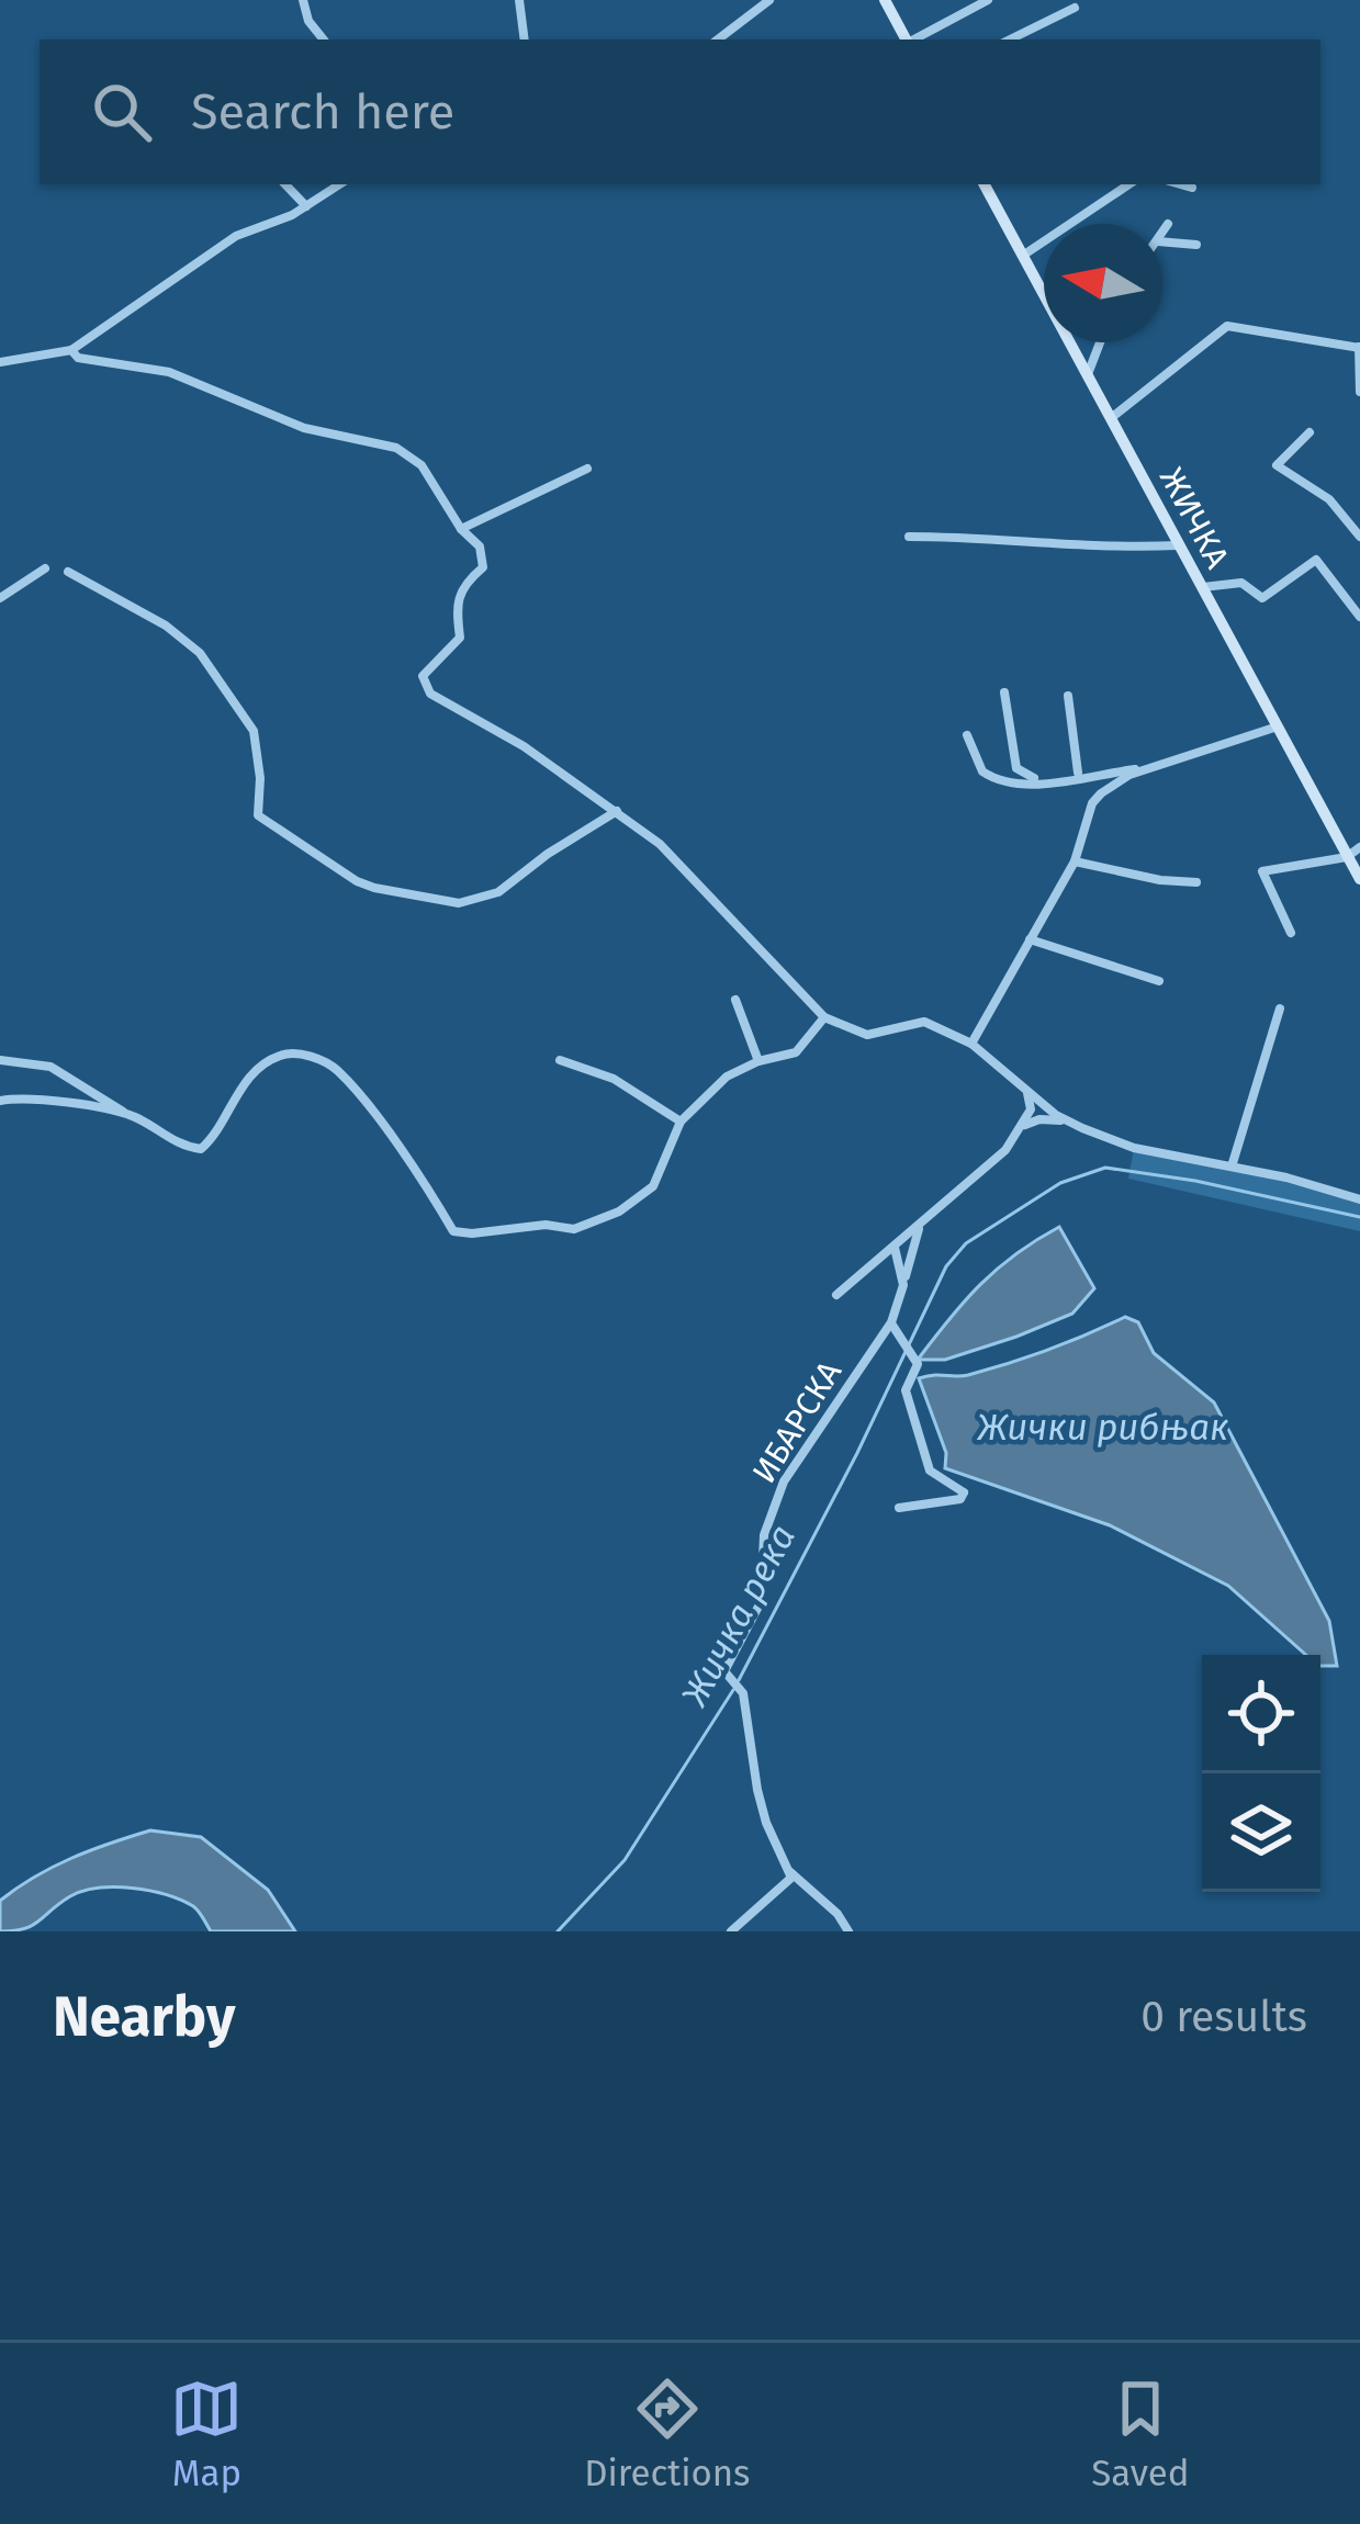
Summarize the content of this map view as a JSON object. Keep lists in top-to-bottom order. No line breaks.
{"streets":{"main road":["ЖИЧКА"],"street":["ИБАРСКА"]},"water":["Жички рибњак","Жичка река"],"north":"left","page":{"search":"Search here","heading":["Nearby","0 results"],"nav":["Map","Directions","Saved"]}}
